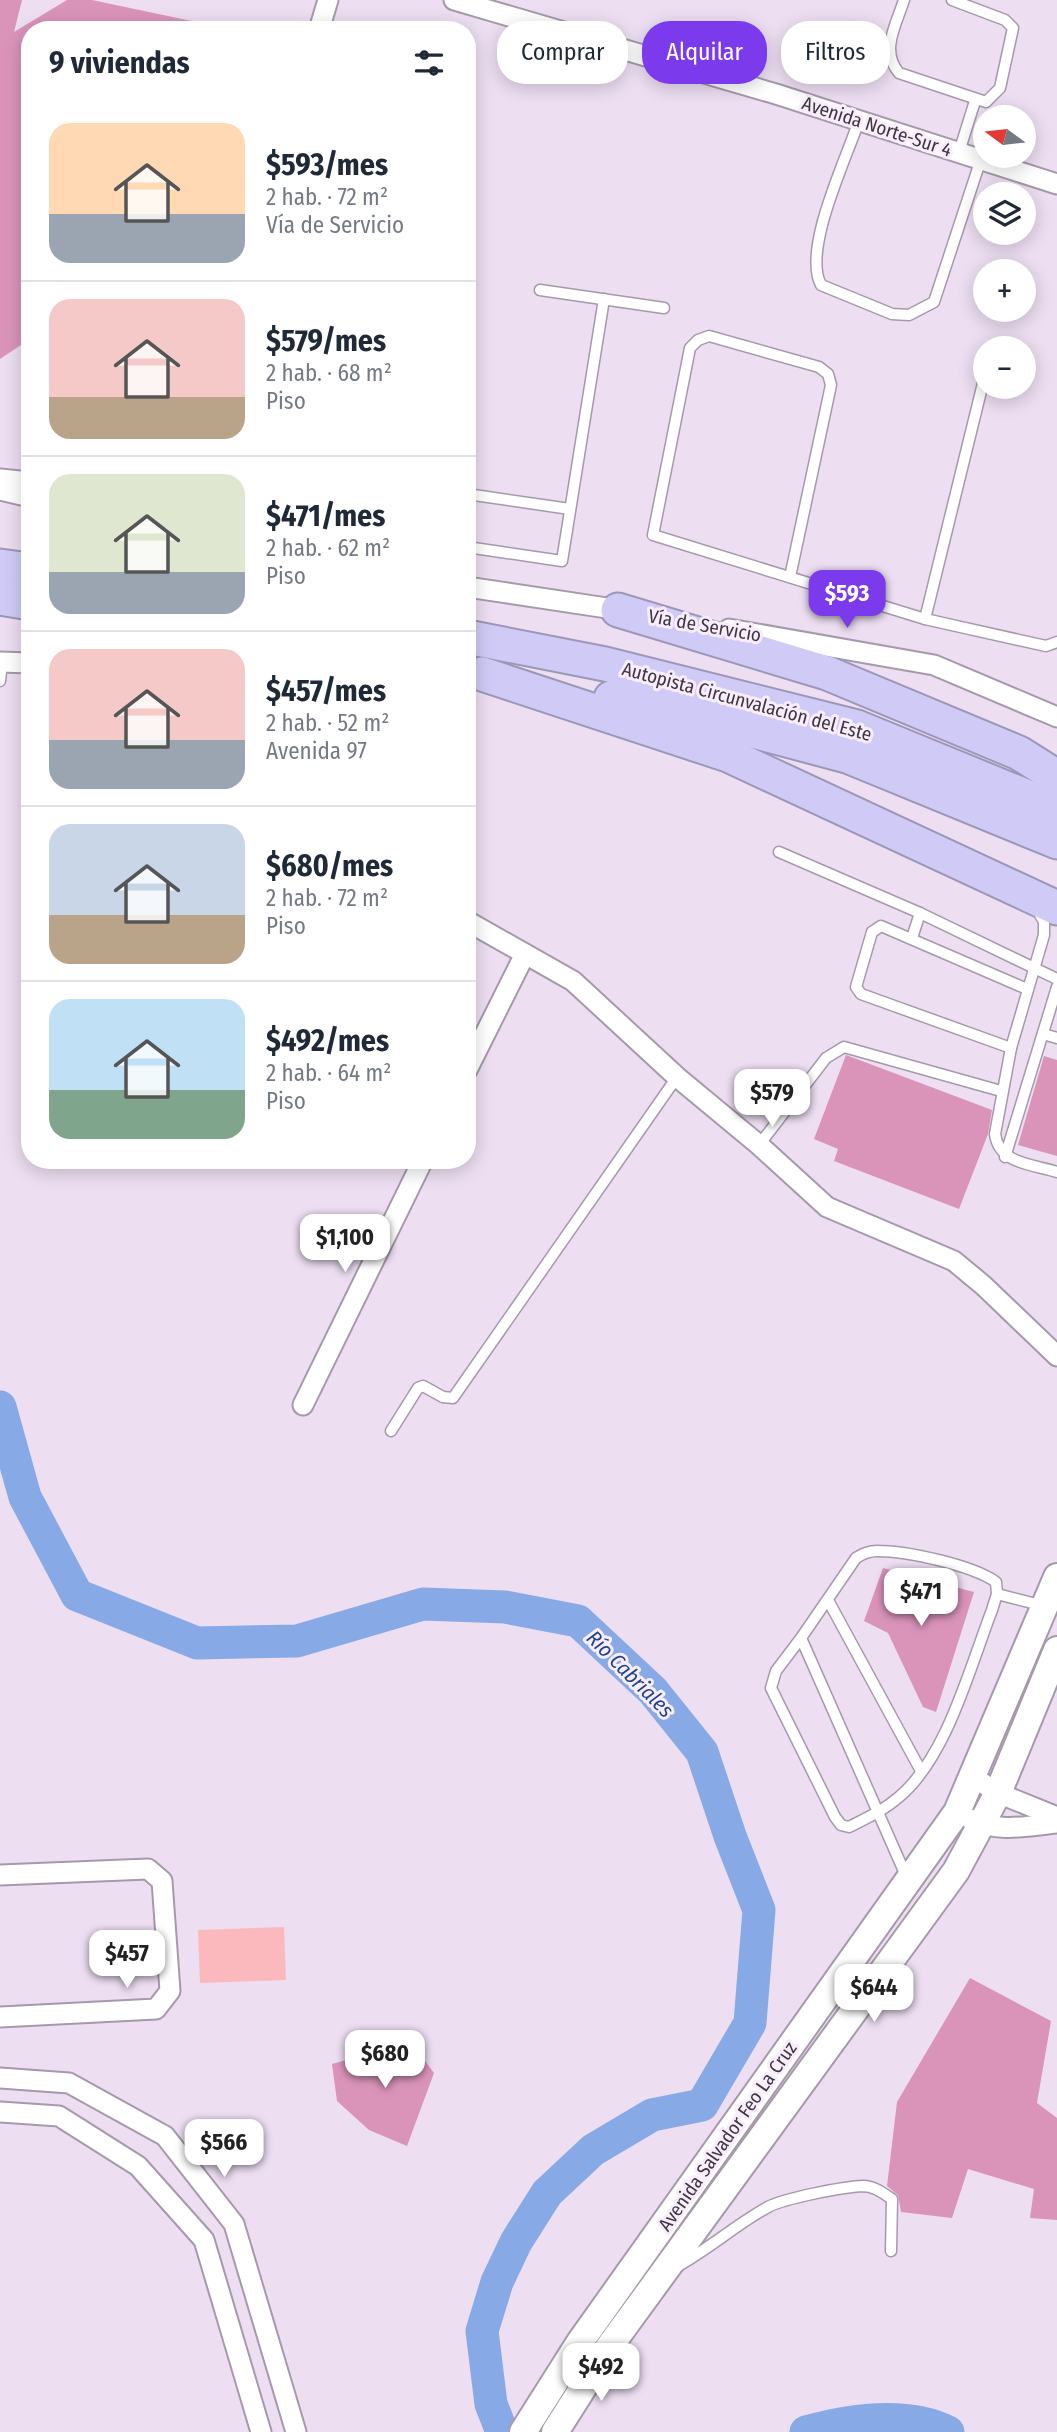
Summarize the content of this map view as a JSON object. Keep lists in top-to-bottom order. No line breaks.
{"streets":{"highway":["Autopista Circunvalación del Este"],"street":["Avenida Norte-Sur 4","Vía de Servicio","Avenida Salvador Feo La Cruz"]},"water":["Río Cabriales"],"north":"left","page":{"chip":["Comprar","Alquilar","Filtros"],"heading":"9 viviendas","map_buttons":["+","−"],"list":[{"name":"$593/mes","note":"2 hab. · 72 m² · Vía de Servicio"},{"name":"$579/mes","note":"2 hab. · 68 m² · Piso"},{"name":"$471/mes","note":"2 hab. · 62 m² · Piso"},{"name":"$457/mes","note":"2 hab. · 52 m² · Avenida 97"},{"name":"$680/mes","note":"2 hab. · 72 m² · Piso"},{"name":"$492/mes","note":"2 hab. · 64 m² · Piso"}],"price":["$593","$579","$1,100","$471","$457","$644","$680","$566","$492"]}}
